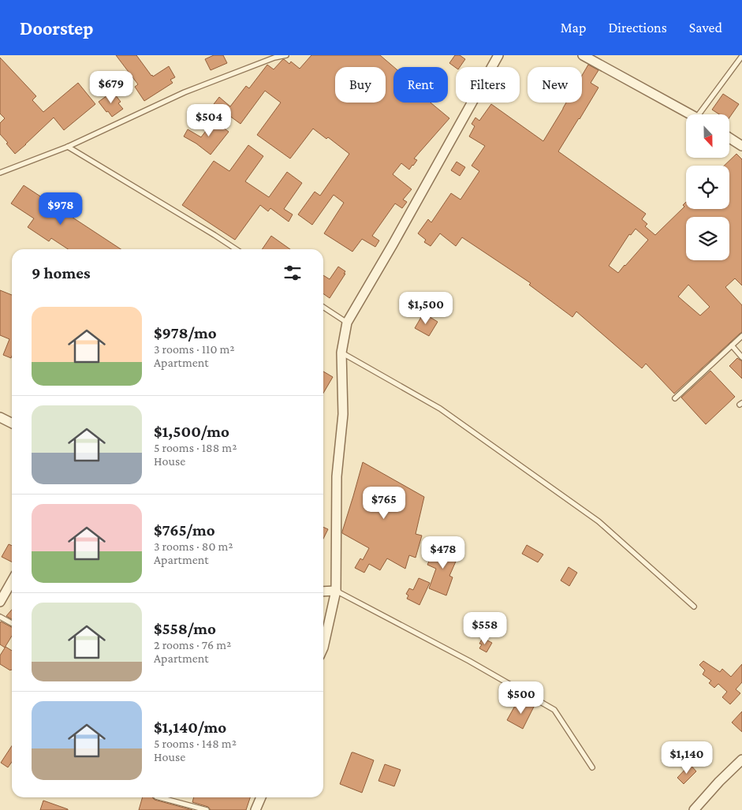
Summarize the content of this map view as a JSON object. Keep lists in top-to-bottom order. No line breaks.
{"north":"bottom","page":{"header":"Doorstep","nav":["Map","Directions","Saved"],"chip":["Buy","Rent","Filters","New"],"price":["$679","$504","$978","$1,500","$765","$478","$558","$500","$1,140"],"heading":"9 homes","list":[{"name":"$978/mo","note":"3 rooms · 110 m² · Apartment"},{"name":"$1,500/mo","note":"5 rooms · 188 m² · House"},{"name":"$765/mo","note":"3 rooms · 80 m² · Apartment"},{"name":"$558/mo","note":"2 rooms · 76 m² · Apartment"},{"name":"$1,140/mo","note":"5 rooms · 148 m² · House"}]}}
